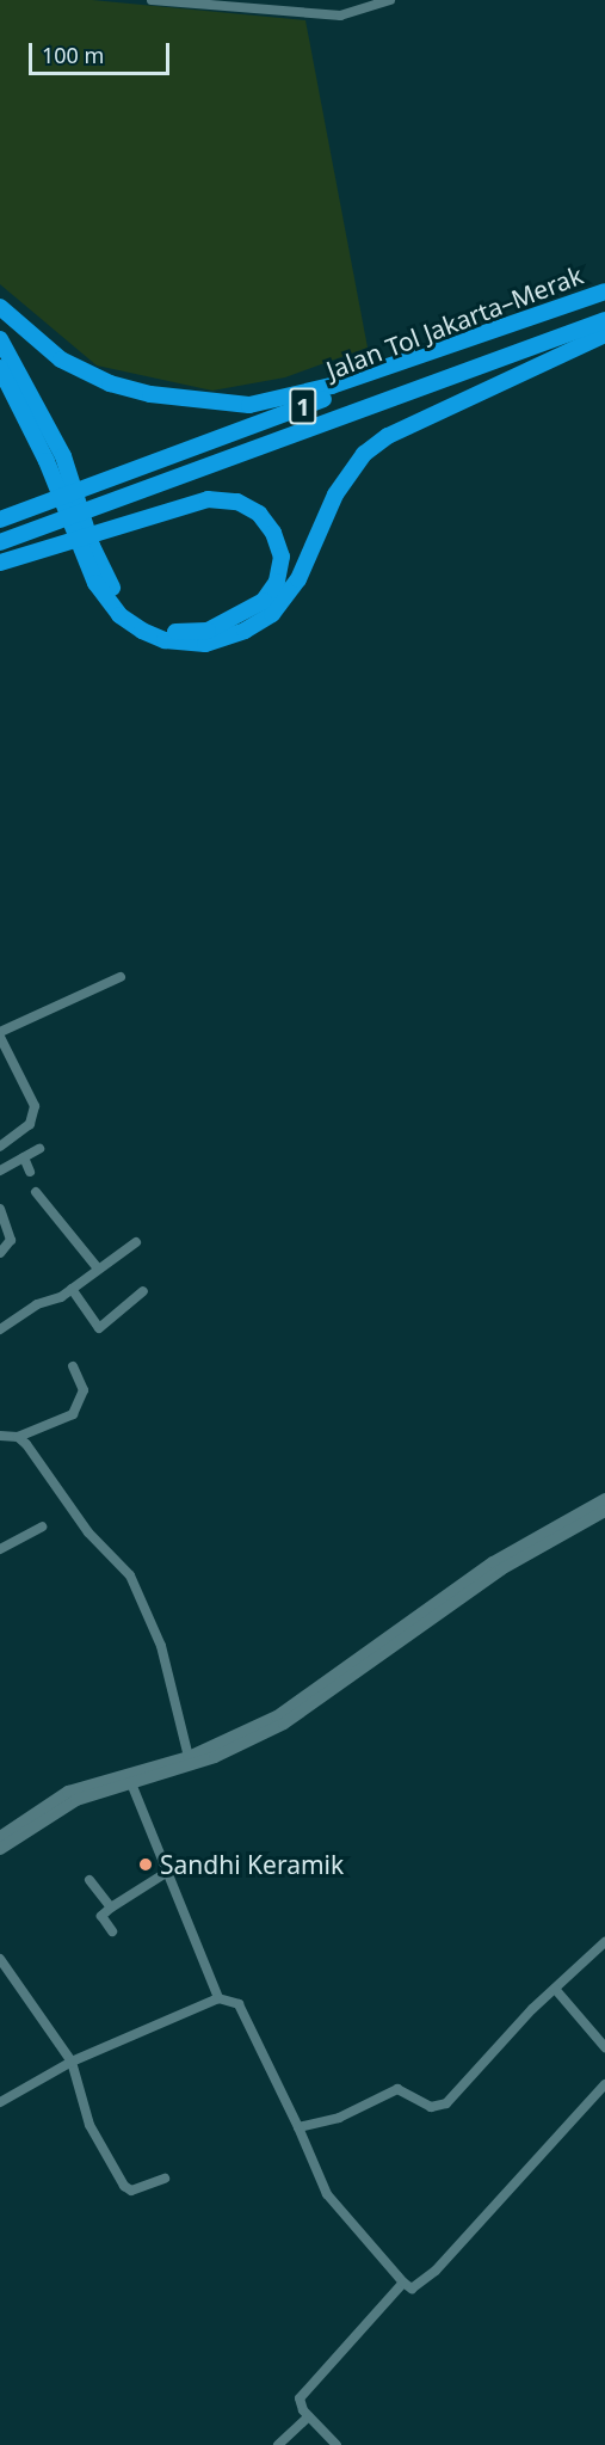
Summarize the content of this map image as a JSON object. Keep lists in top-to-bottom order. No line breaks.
{"streets":{"highway":["Jalan Tol Jakarta–Merak","1"]},"places":["Sandhi Keramik"],"scale_bar":"100 m"}
